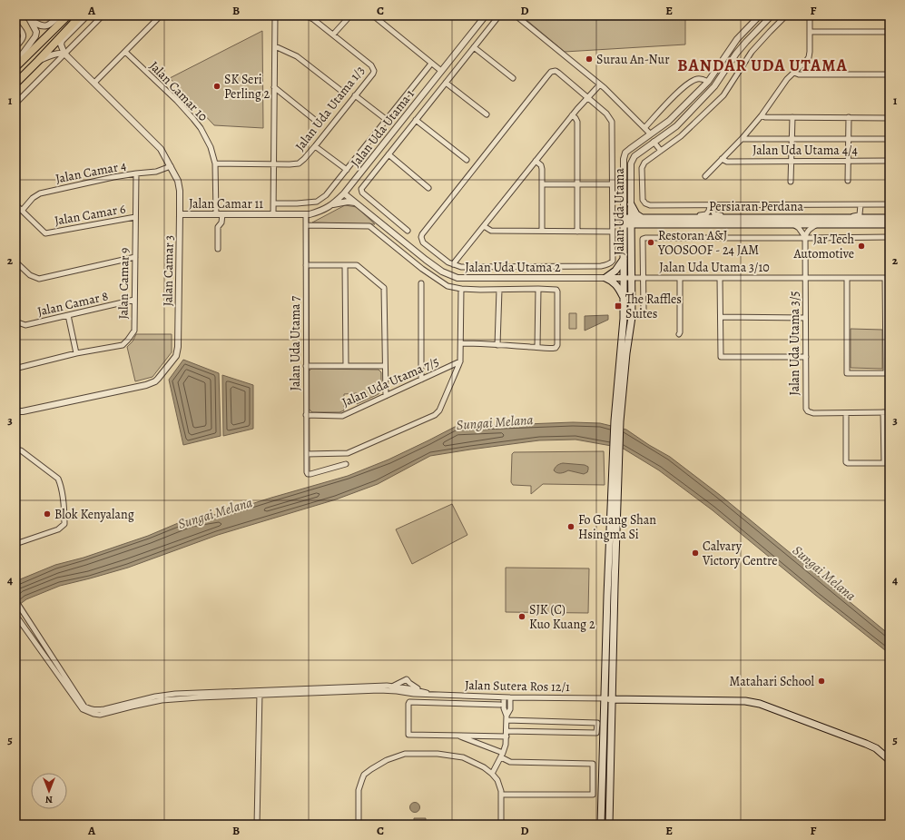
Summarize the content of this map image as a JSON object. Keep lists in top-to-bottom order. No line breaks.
{"streets":{"main road":["Persiaran Perdana","Jalan Uda Utama"],"street":["Jalan Camar 10","Jalan Uda Utama 1/3","Jalan Uda Utama 1","Jalan Uda Utama 4/4","Jalan Camar 4","Jalan Camar 11","Jalan Camar 6","Jalan Uda Utama 2","Jalan Uda Utama 3/10","Jalan Camar 3","Jalan Camar 9","Jalan Camar 8","Jalan Uda Utama 7","Jalan Uda Utama 3/5","Jalan Uda Utama 7/5","Jalan Sutera Ros 12/1"]},"crossings":[["Jalan Camar 10","Jalan Uda Utama 1/3"],["Jalan Camar 10","Jalan Camar 11"],["Jalan Uda Utama 1","Jalan Camar 11"],["Jalan Uda Utama 1","Jalan Uda Utama 2"],["Jalan Uda Utama 1","Jalan Uda Utama 7"],["Jalan Camar 4","Jalan Camar 6"],["Jalan Camar 4","Jalan Camar 3"],["Jalan Camar 4","Jalan Camar 9"],["Jalan Camar 11","Jalan Camar 3"],["Persiaran Perdana","Jalan Uda Utama"],["Jalan Uda Utama","Jalan Uda Utama 2"],["Jalan Uda Utama","Jalan Uda Utama 3/10"],["Jalan Camar 6","Jalan Camar 9"],["Jalan Uda Utama 2","Jalan Uda Utama 3/10"],["Jalan Uda Utama 3/10","Jalan Uda Utama 3/5"],["Jalan Camar 9","Jalan Camar 8"],["Jalan Uda Utama 7","Jalan Uda Utama 7/5"]],"districts":["BANDAR UDA UTAMA"],"water":["Sungai Melana"],"places":{"other":["Surau An-Nur","SK Seri Perling 2","Restoran A&J YOOSOOF - 24 JAM","Jar Tech Automotive","Blok Kenyalang","Fo Guang Shan Hsingma Si","Calvary Victory Centre","SJK (C) Kuo Kuang 2","Matahari School"],"transit":["The Raffles Suites"]},"north":"bottom","grid":{"columns":["A","B","C","D","E","F"],"rows":["1","2","3","4","5"]}}
